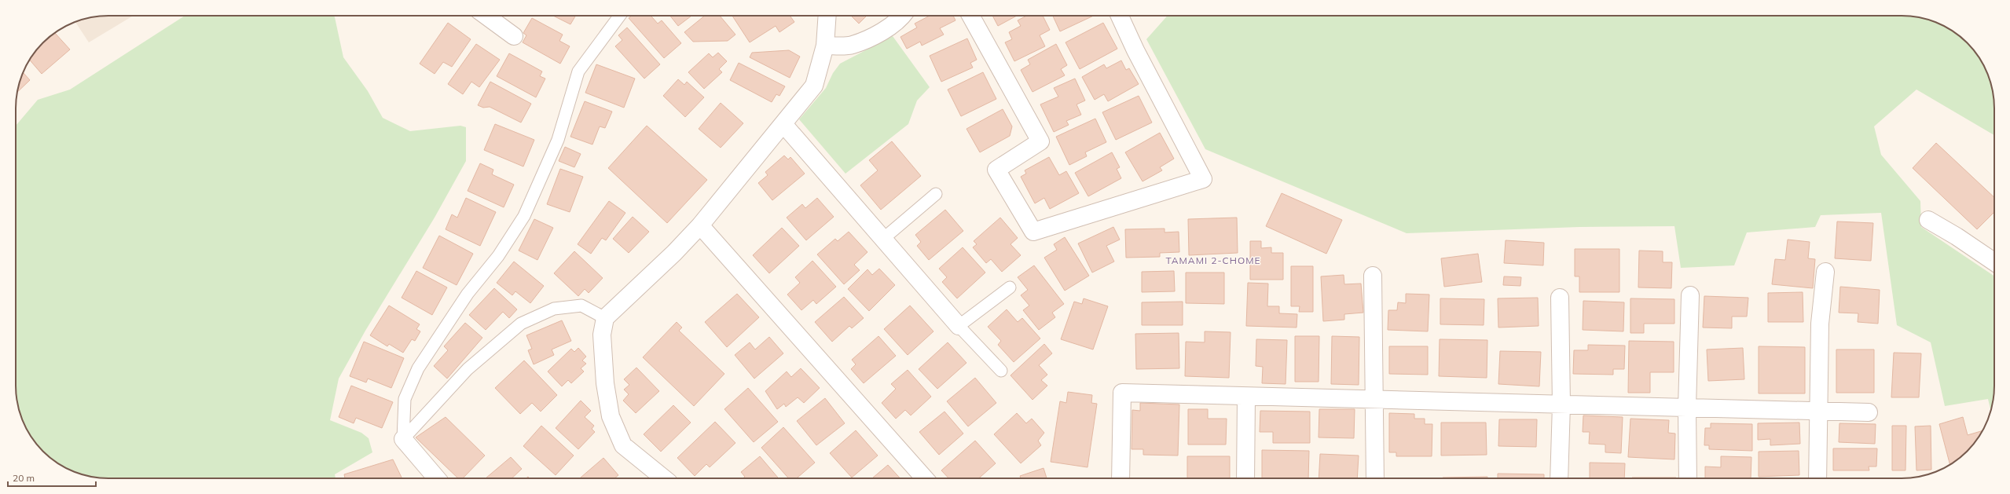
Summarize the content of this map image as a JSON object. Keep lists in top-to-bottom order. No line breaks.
{"districts":["TAMAMI 2-CHOME"],"scale_bar":"20 m"}
